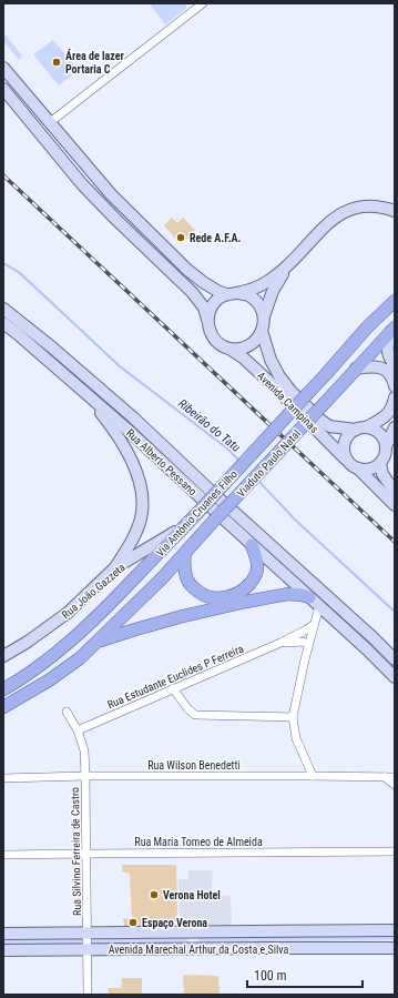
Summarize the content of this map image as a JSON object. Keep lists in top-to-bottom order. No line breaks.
{"streets":{"main road":["Avenida Campinas","Rua Alberto Pessano","Viaduto Paulo Natal","Via Antônio Cruanes Filho","Rua João Gazzeta","Avenida Marechal Arthur da Costa e Silva"],"street":["Rua Estudante Euclides P Ferreira","Rua Wilson Benedetti","Rua Maria Tomeo de Almeida","Rua Silvino Ferreira de Castro"]},"crossings":[["Viaduto Paulo Natal","Via Antônio Cruanes Filho"],["Via Antônio Cruanes Filho","Rua João Gazzeta"],["Rua Estudante Euclides P Ferreira","Rua Silvino Ferreira de Castro"],["Rua Wilson Benedetti","Rua Silvino Ferreira de Castro"],["Rua Maria Tomeo de Almeida","Rua Silvino Ferreira de Castro"],["Rua Silvino Ferreira de Castro","Avenida Marechal Arthur da Costa e Silva"]],"water":["Ribeirão do Tatu"],"places":["Área de lazer Portaria C","Rede A.F.A.","Verona Hotel","Espaço Verona"],"scale_bar":"100 m"}
